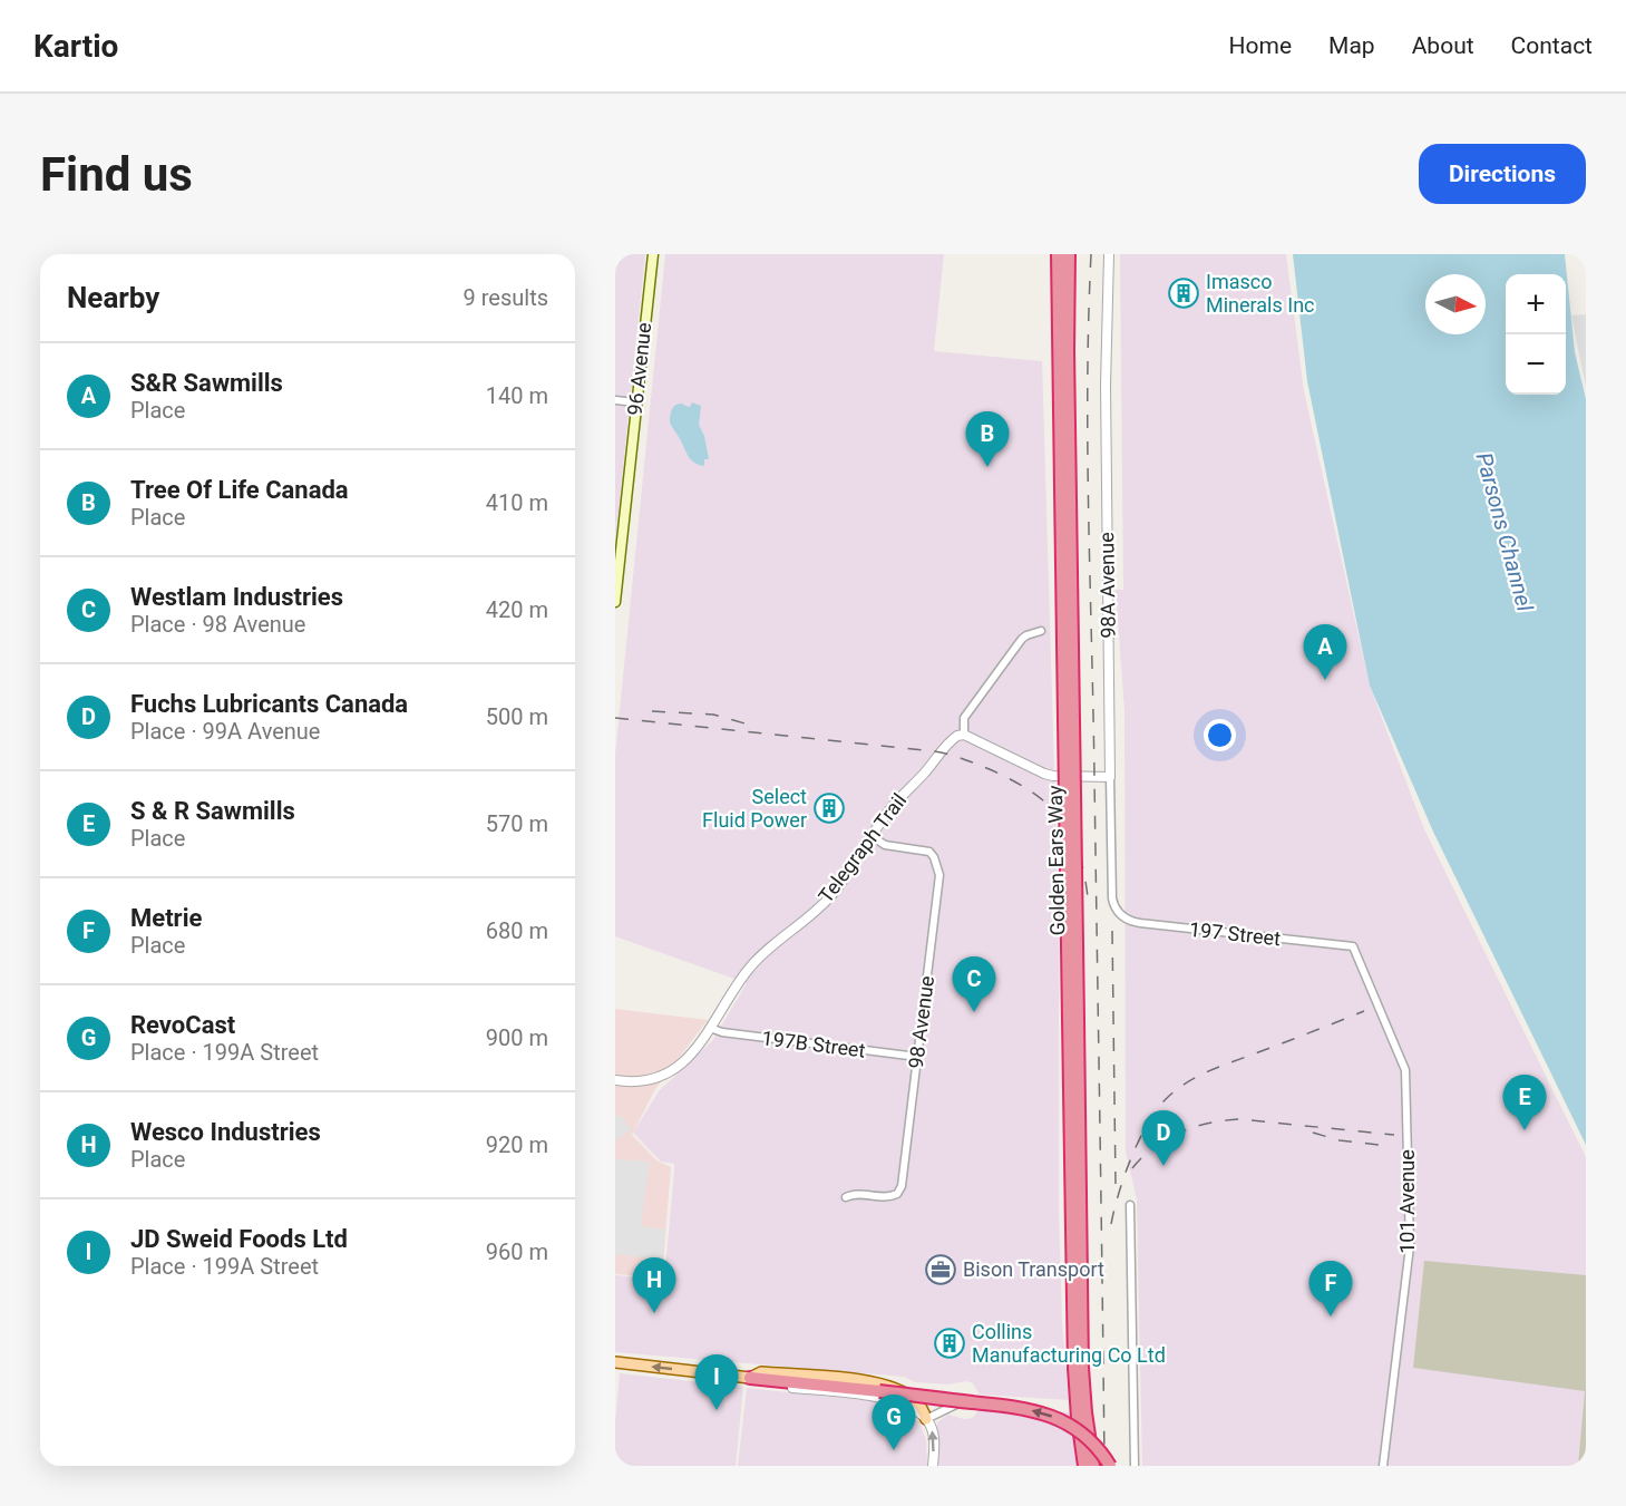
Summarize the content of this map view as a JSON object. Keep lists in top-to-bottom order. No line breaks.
{"streets":{"highway":["Golden Ears Way"],"main road":["96 Avenue"],"street":["98A Avenue","Telegraph Trail","197 Street","98 Avenue","197B Street","101 Avenue"]},"crossings":[["98A Avenue","197 Street"],["Telegraph Trail","98 Avenue"],["Telegraph Trail","197B Street"],["197 Street","101 Avenue"],["98 Avenue","197B Street"]],"water":["Parsons Channel"],"places":{"building":["Imasco Minerals Inc","Select Fluid Power","Collins Manufacturing Co Ltd"],"office":["Bison Transport"]},"north":"right","page":{"header":"Kartio","nav":["Home","Map","About","Contact"],"buttons":"Directions","title":"Find us","heading":["Nearby","9 results"],"map_buttons":["+","−"],"list":[{"mark":"A","name":"S&R Sawmills","note":"Place","value":"140 m"},{"mark":"B","name":"Tree Of Life Canada","note":"Place","value":"410 m"},{"mark":"C","name":"Westlam Industries","note":"Place · 98 Avenue","value":"420 m"},{"mark":"D","name":"Fuchs Lubricants Canada","note":"Place · 99A Avenue","value":"500 m"},{"mark":"E","name":"S & R Sawmills","note":"Place","value":"570 m"},{"mark":"F","name":"Metrie","note":"Place","value":"680 m"},{"mark":"G","name":"RevoCast","note":"Place · 199A Street","value":"900 m"},{"mark":"H","name":"Wesco Industries","note":"Place","value":"920 m"},{"mark":"I","name":"JD Sweid Foods Ltd","note":"Place · 199A Street","value":"960 m"}],"pins":["B","A","C","E","D","H","F","I","G"]}}
